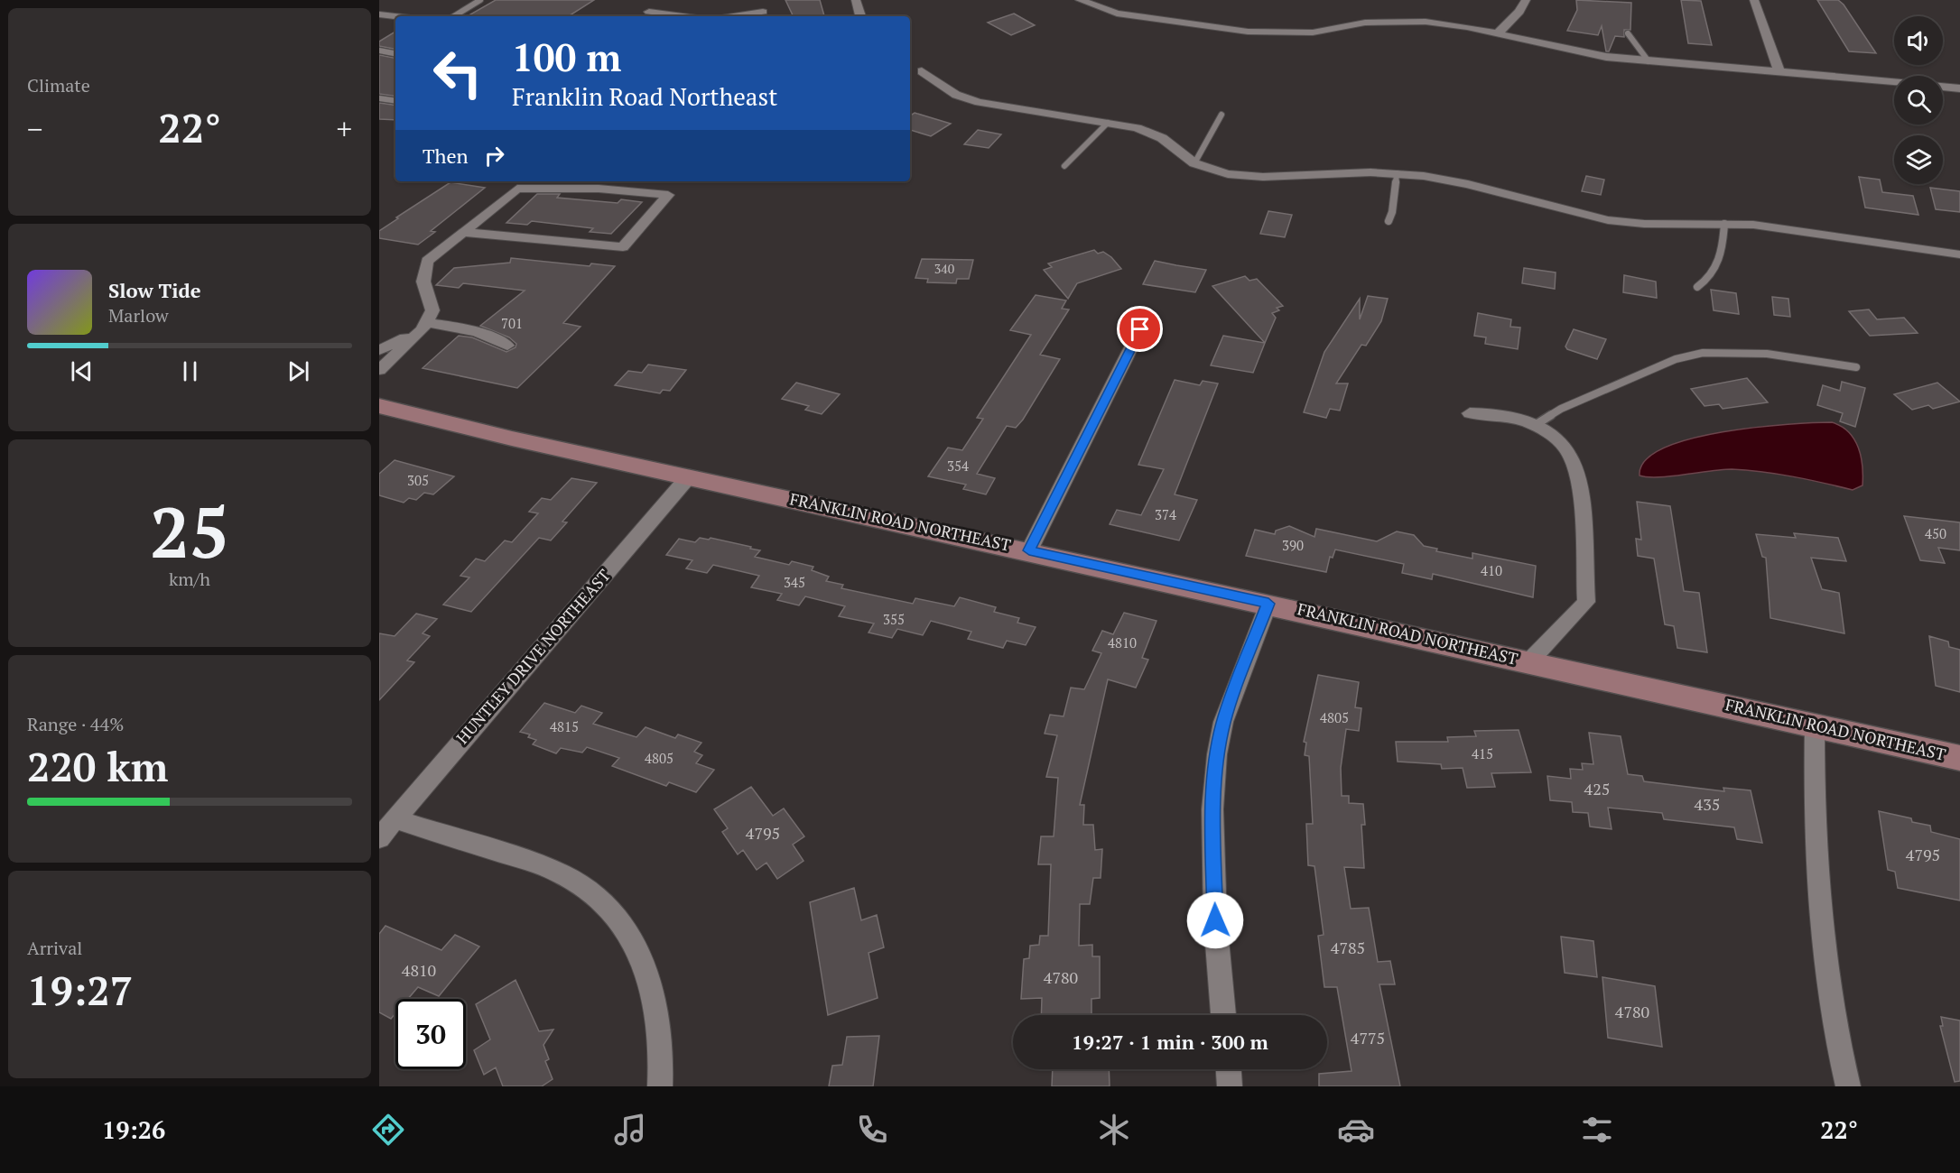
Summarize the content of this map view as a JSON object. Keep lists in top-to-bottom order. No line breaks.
{"streets":{"street":["FRANKLIN ROAD NORTHEAST","HUNTLEY DRIVE NORTHEAST"]},"crossings":[["FRANKLIN ROAD NORTHEAST","HUNTLEY DRIVE NORTHEAST"]],"house_numbers":["340","701","354","305","374","450","390","410","345","355","4810","4805","4815","415","4805","425","435","4795","4795","4785","4810","4780","4780","4775"],"page":{"tile":["Climate",["25","km/h"],["Range · 44%","220 km"],["Arrival","19:27"]],"turn":["100 m","Franklin Road Northeast"],"heat":["−","22°","+"],"then":"Then","song":["Slow Tide","Marlow"],"limit":"30","trip":"19:27 · 1 min · 300 m","tabs":["19:26","22°"]}}
